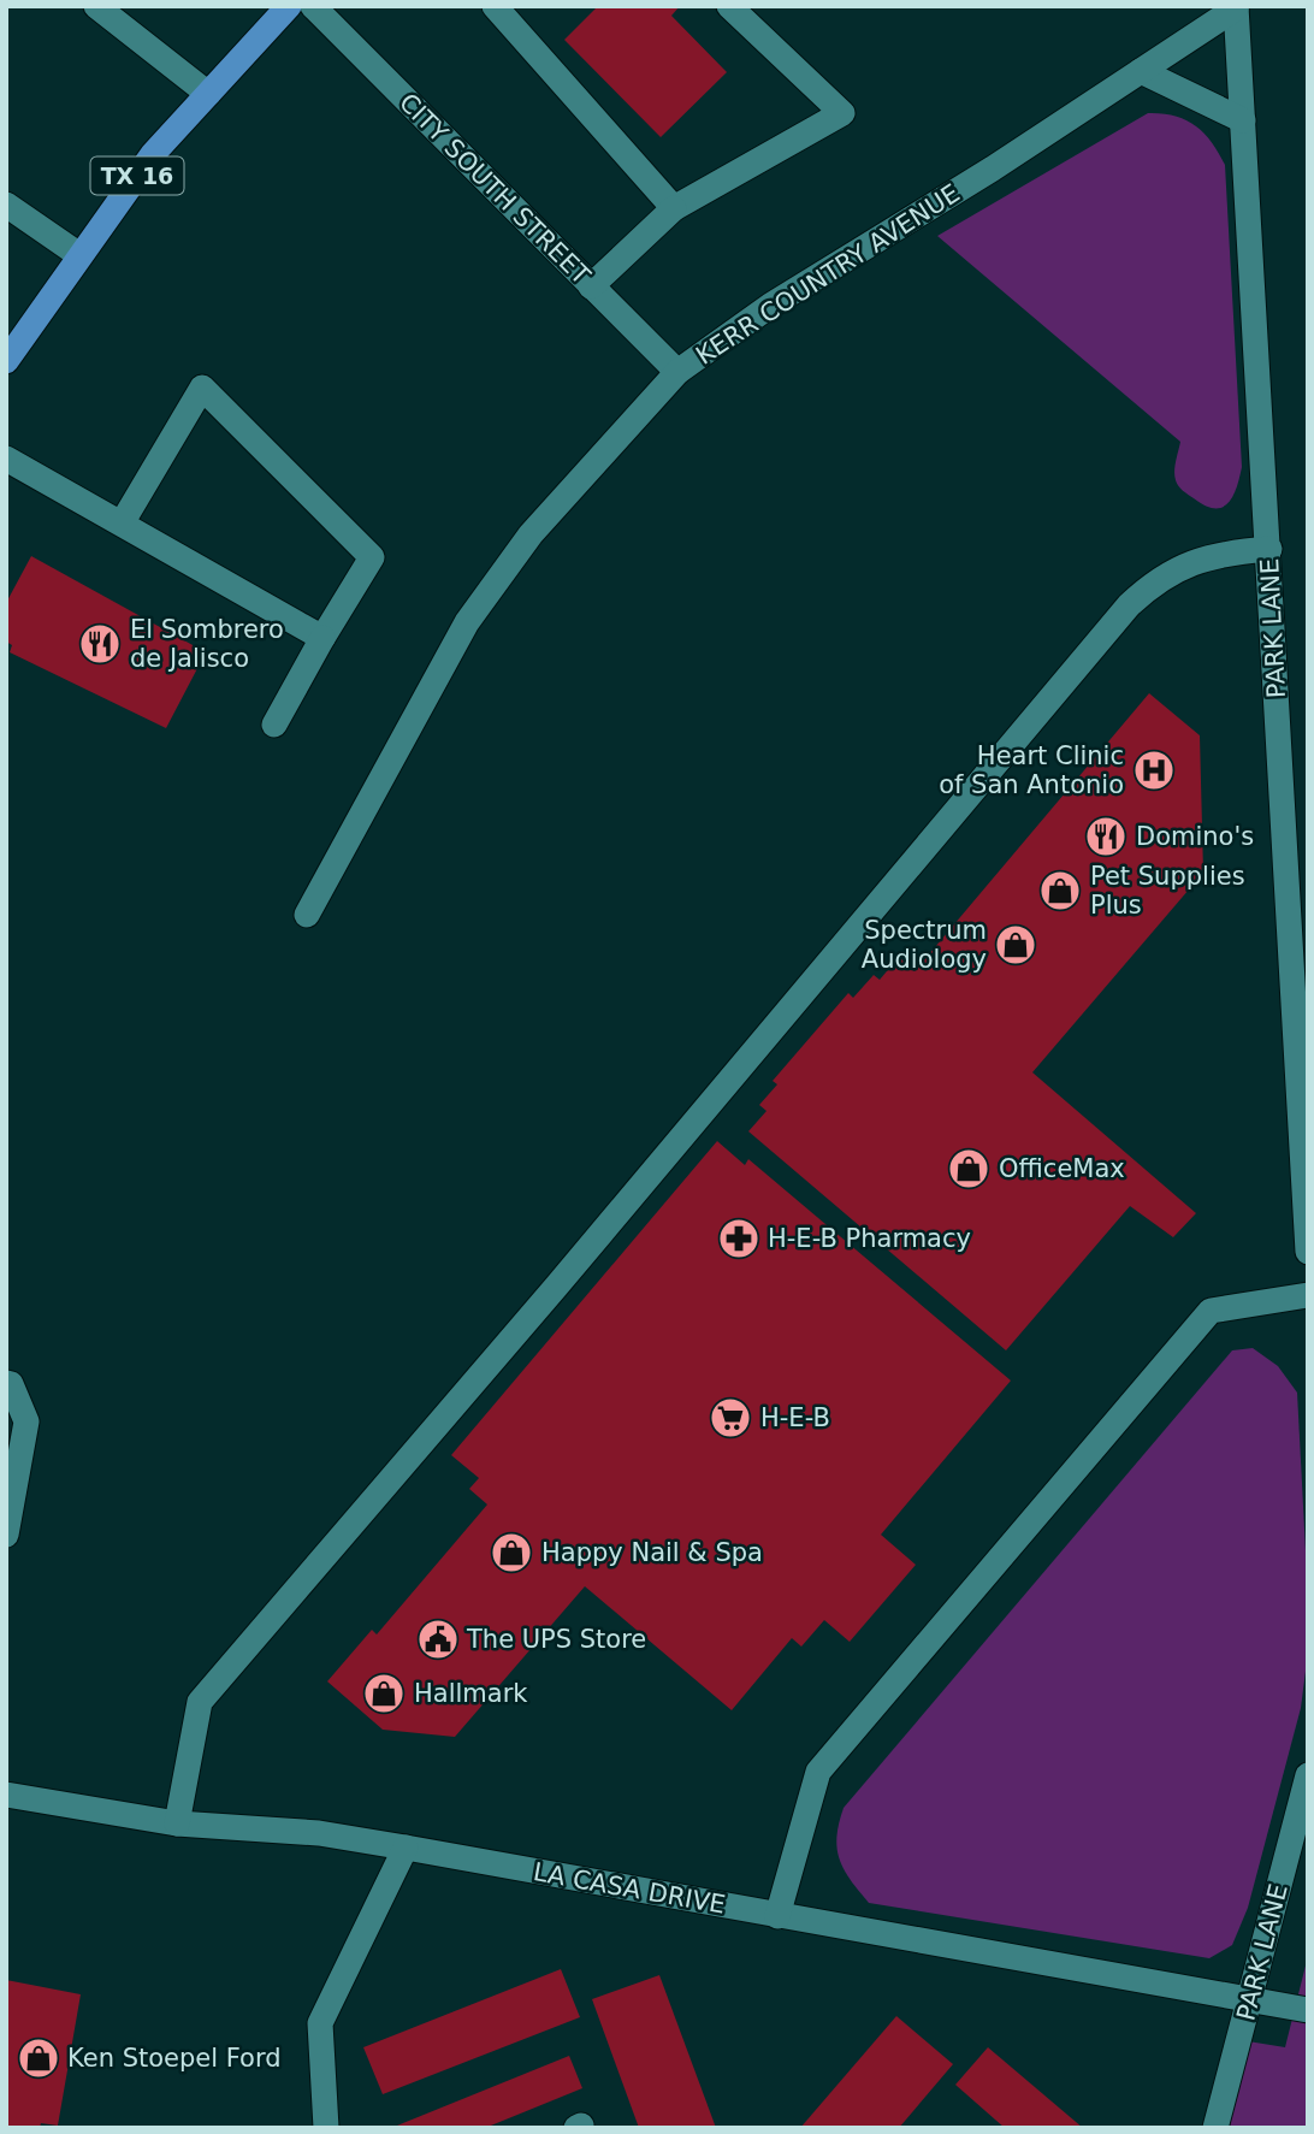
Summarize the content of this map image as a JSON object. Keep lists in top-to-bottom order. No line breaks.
{"streets":{"main road":["TX 16"],"street":["CITY SOUTH STREET","KERR COUNTRY AVENUE","PARK LANE","LA CASA DRIVE"]},"crossings":[["CITY SOUTH STREET","KERR COUNTRY AVENUE"],["KERR COUNTRY AVENUE","PARK LANE"],["PARK LANE","LA CASA DRIVE"]],"places":{"restaurant":["El Sombrero de Jalisco","Domino's"],"hospital":["Heart Clinic of San Antonio"],"shop":["Pet Supplies Plus","Spectrum Audiology","OfficeMax","Happy Nail & Spa","Hallmark","Ken Stoepel Ford"],"pharmacy":["H-E-B Pharmacy"],"supermarket":["H-E-B"],"public building":["The UPS Store"]}}
